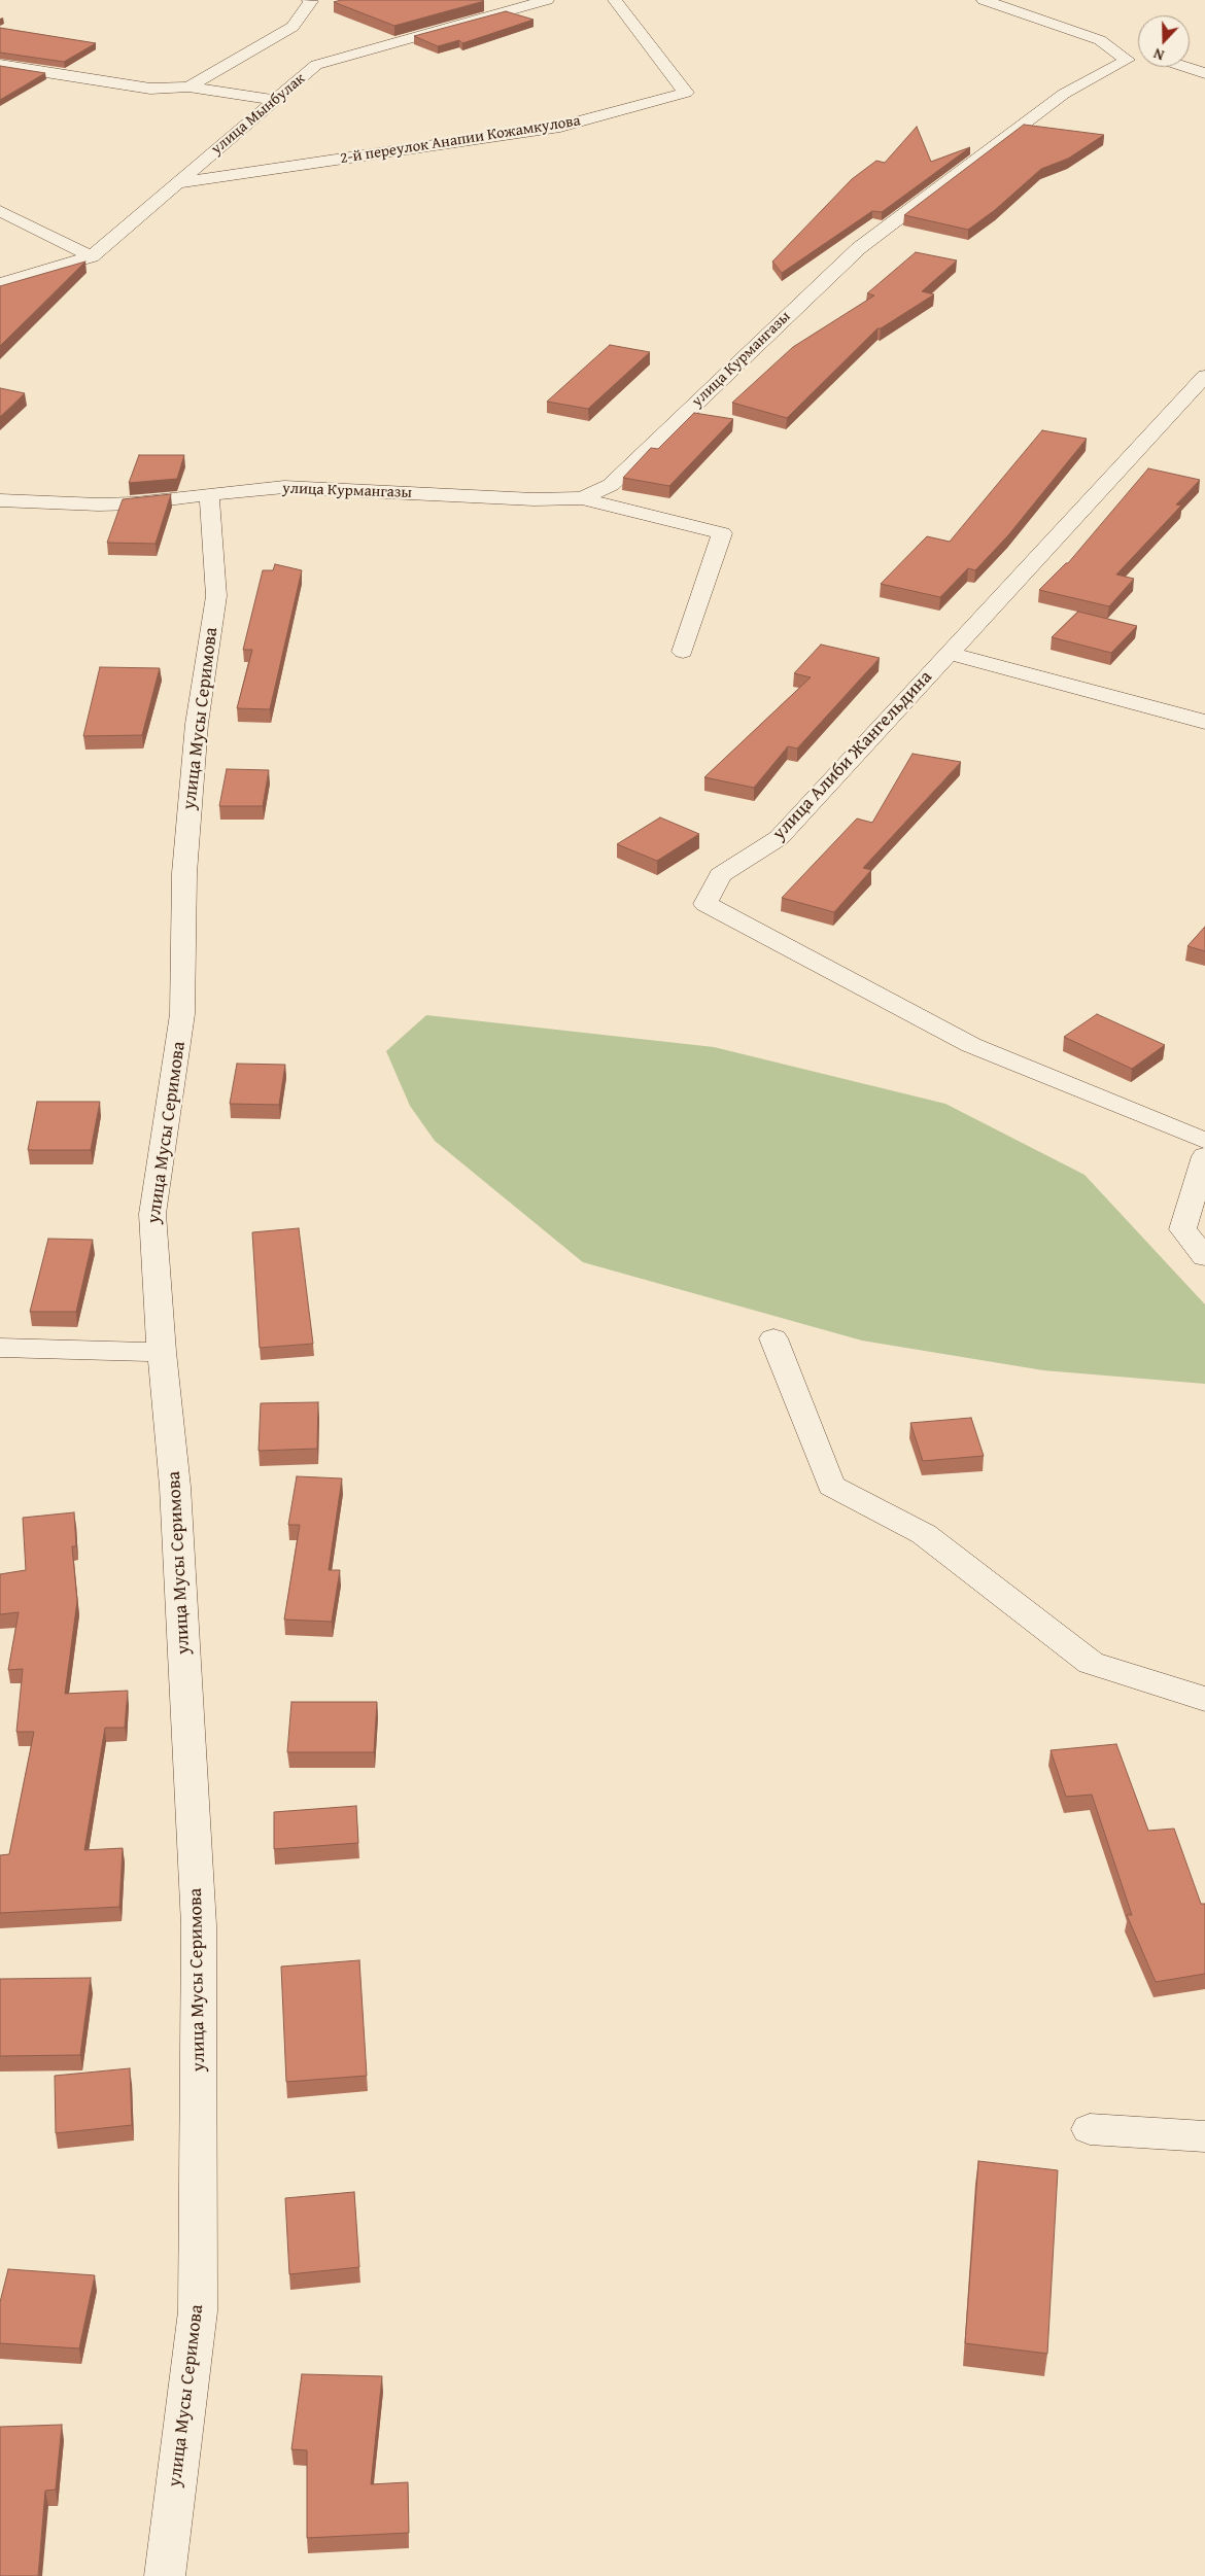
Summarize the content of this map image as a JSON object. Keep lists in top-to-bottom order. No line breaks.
{"streets":{"street":["улица Мынбулак","2-й переулок Анапии Кожамкулова","улица Курмангазы","улица Мусы Серимова","улица Алиби Жангельдина"]},"crossings":[["улица Мынбулак","2-й переулок Анапии Кожамкулова"],["улица Курмангазы","улица Мусы Серимова"]],"north":"bottom"}
